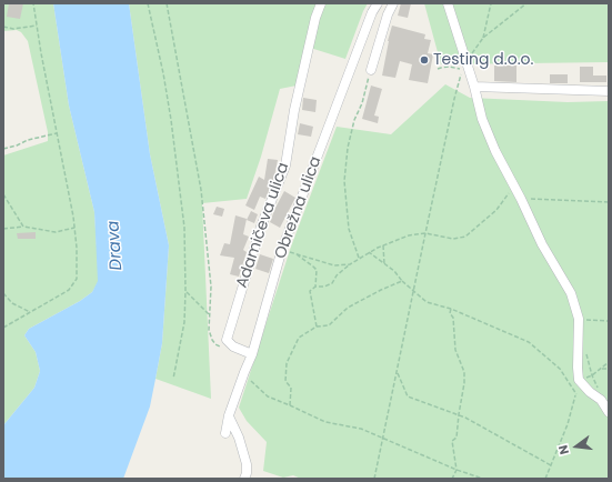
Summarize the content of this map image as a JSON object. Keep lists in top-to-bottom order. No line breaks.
{"streets":{"street":["Obrežna ulica","Adamičeva ulica"]},"water":["Drava"],"places":["Testing d.o.o."],"north":"left"}
